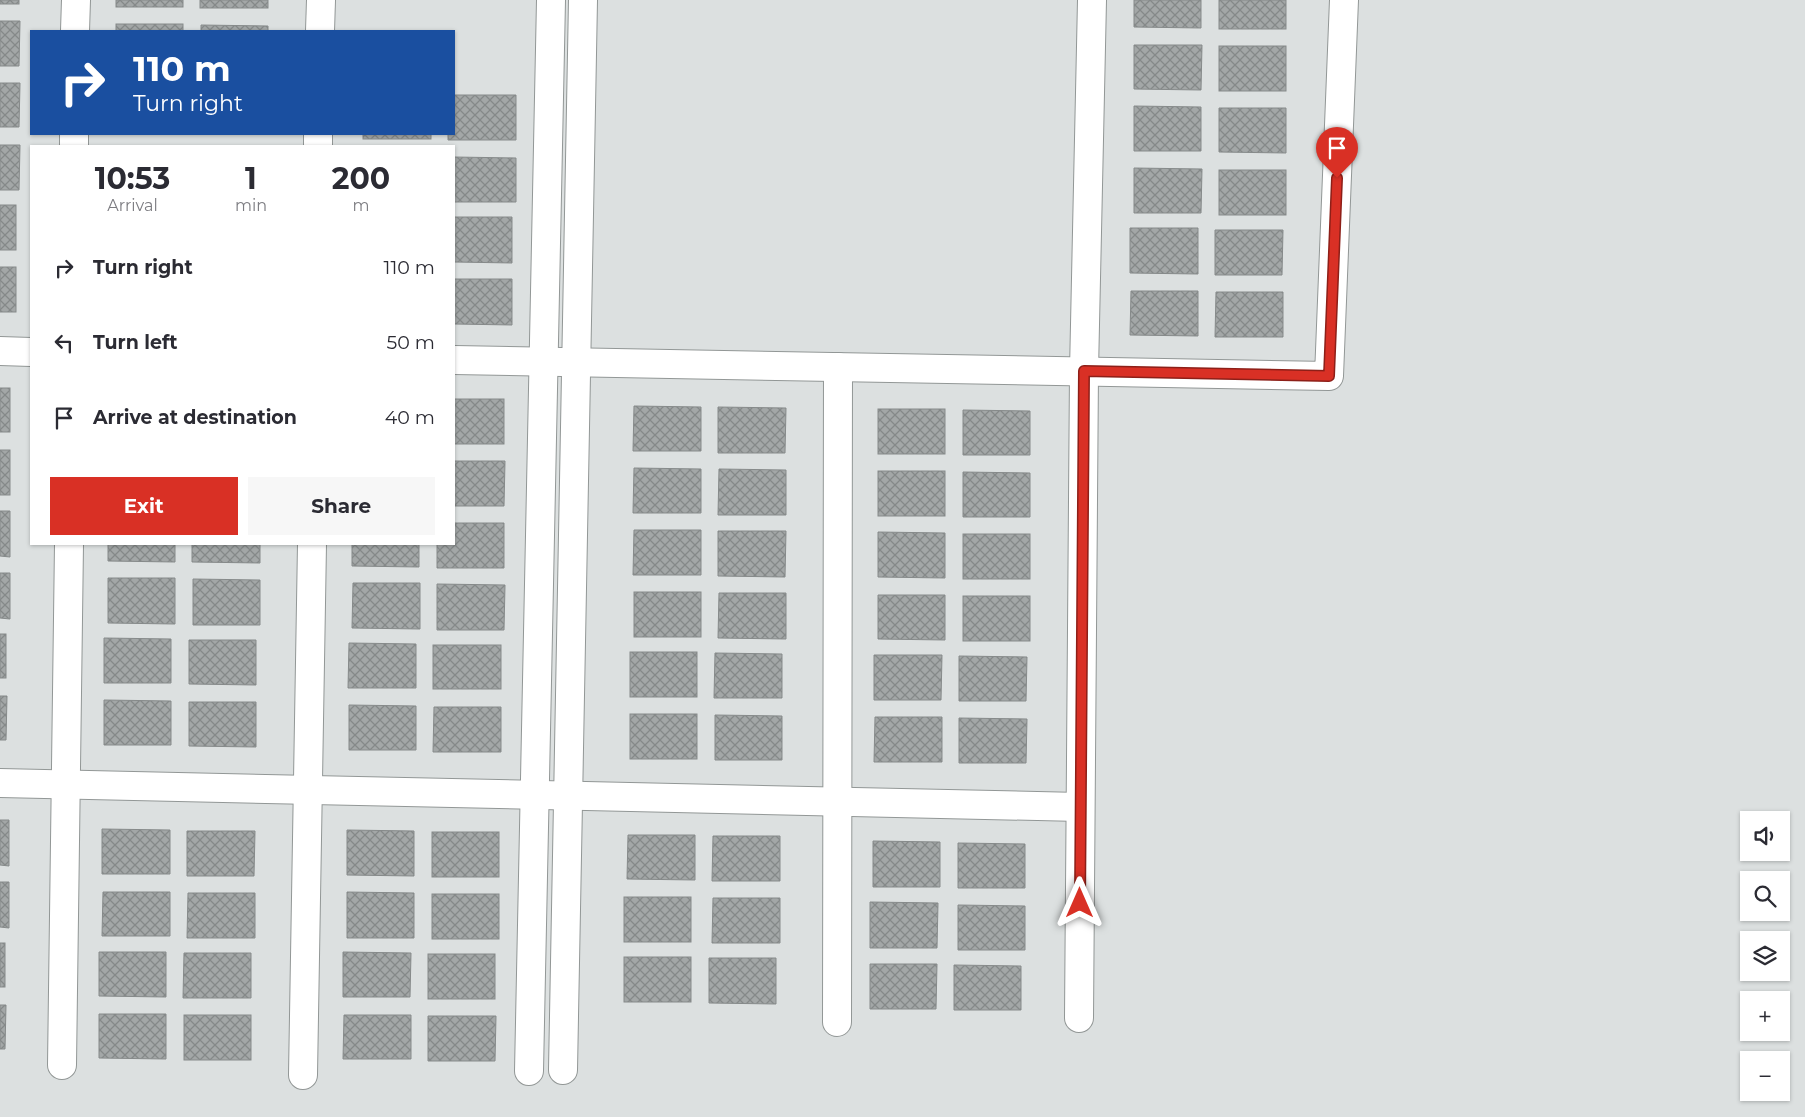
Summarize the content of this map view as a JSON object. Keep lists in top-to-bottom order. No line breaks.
{"page":{"turn":["110 m","Turn right"],"eta":["10:53","Arrival","1","min","200","m"],"list":[{"name":"Turn right","value":"110 m"},{"name":"Turn left","value":"50 m"},{"name":"Arrive at destination","value":"40 m"}],"buttons":["Exit","Share"],"map_buttons":["+","−"]}}
